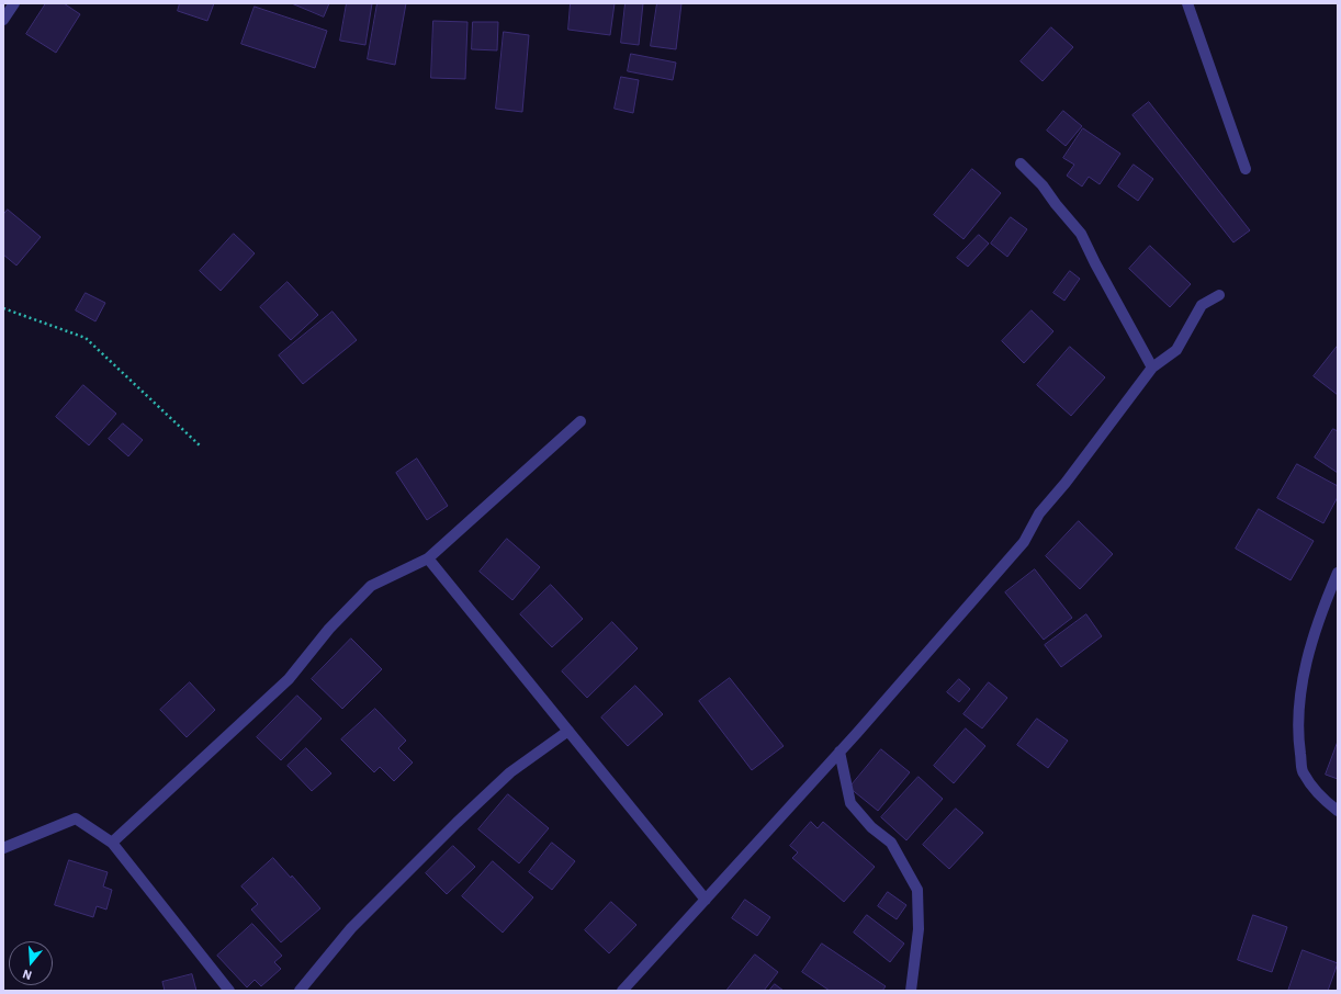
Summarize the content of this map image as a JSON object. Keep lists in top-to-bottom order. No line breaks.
{"north":"bottom"}
